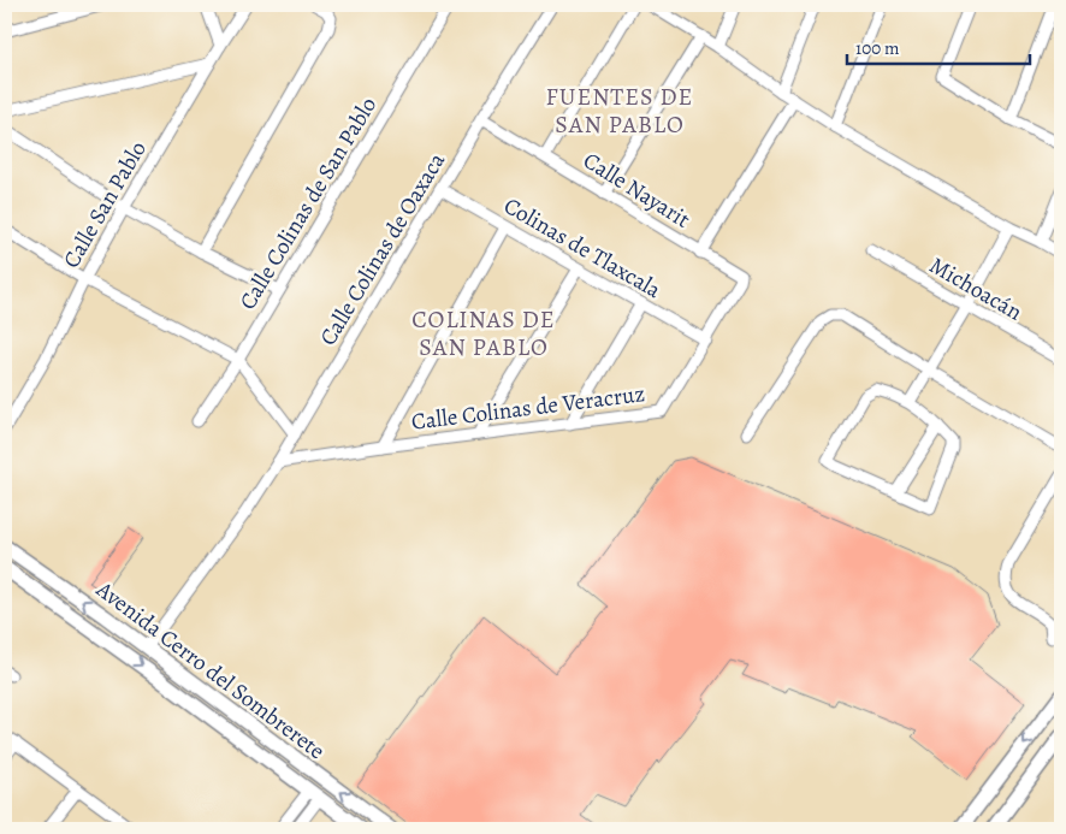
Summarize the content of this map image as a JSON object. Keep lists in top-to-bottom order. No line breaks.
{"streets":{"main road":["Avenida Cerro del Sombrerete"],"street":["Calle Nayarit","Calle Colinas de San Pablo","Calle San Pablo","Colinas de Tlaxcala","Calle Colinas de Oaxaca","Michoacán","Calle Colinas de Veracruz"]},"crossings":[["Calle Nayarit","Calle Colinas de Oaxaca"],["Calle Nayarit","Calle Colinas de Veracruz"],["Colinas de Tlaxcala","Calle Colinas de Oaxaca"],["Colinas de Tlaxcala","Calle Colinas de Veracruz"],["Calle Colinas de Oaxaca","Calle Colinas de Veracruz"],["Calle Colinas de Oaxaca","Avenida Cerro del Sombrerete"]],"districts":["FUENTES DE SAN PABLO","COLINAS DE SAN PABLO"],"scale_bar":"100 m"}
